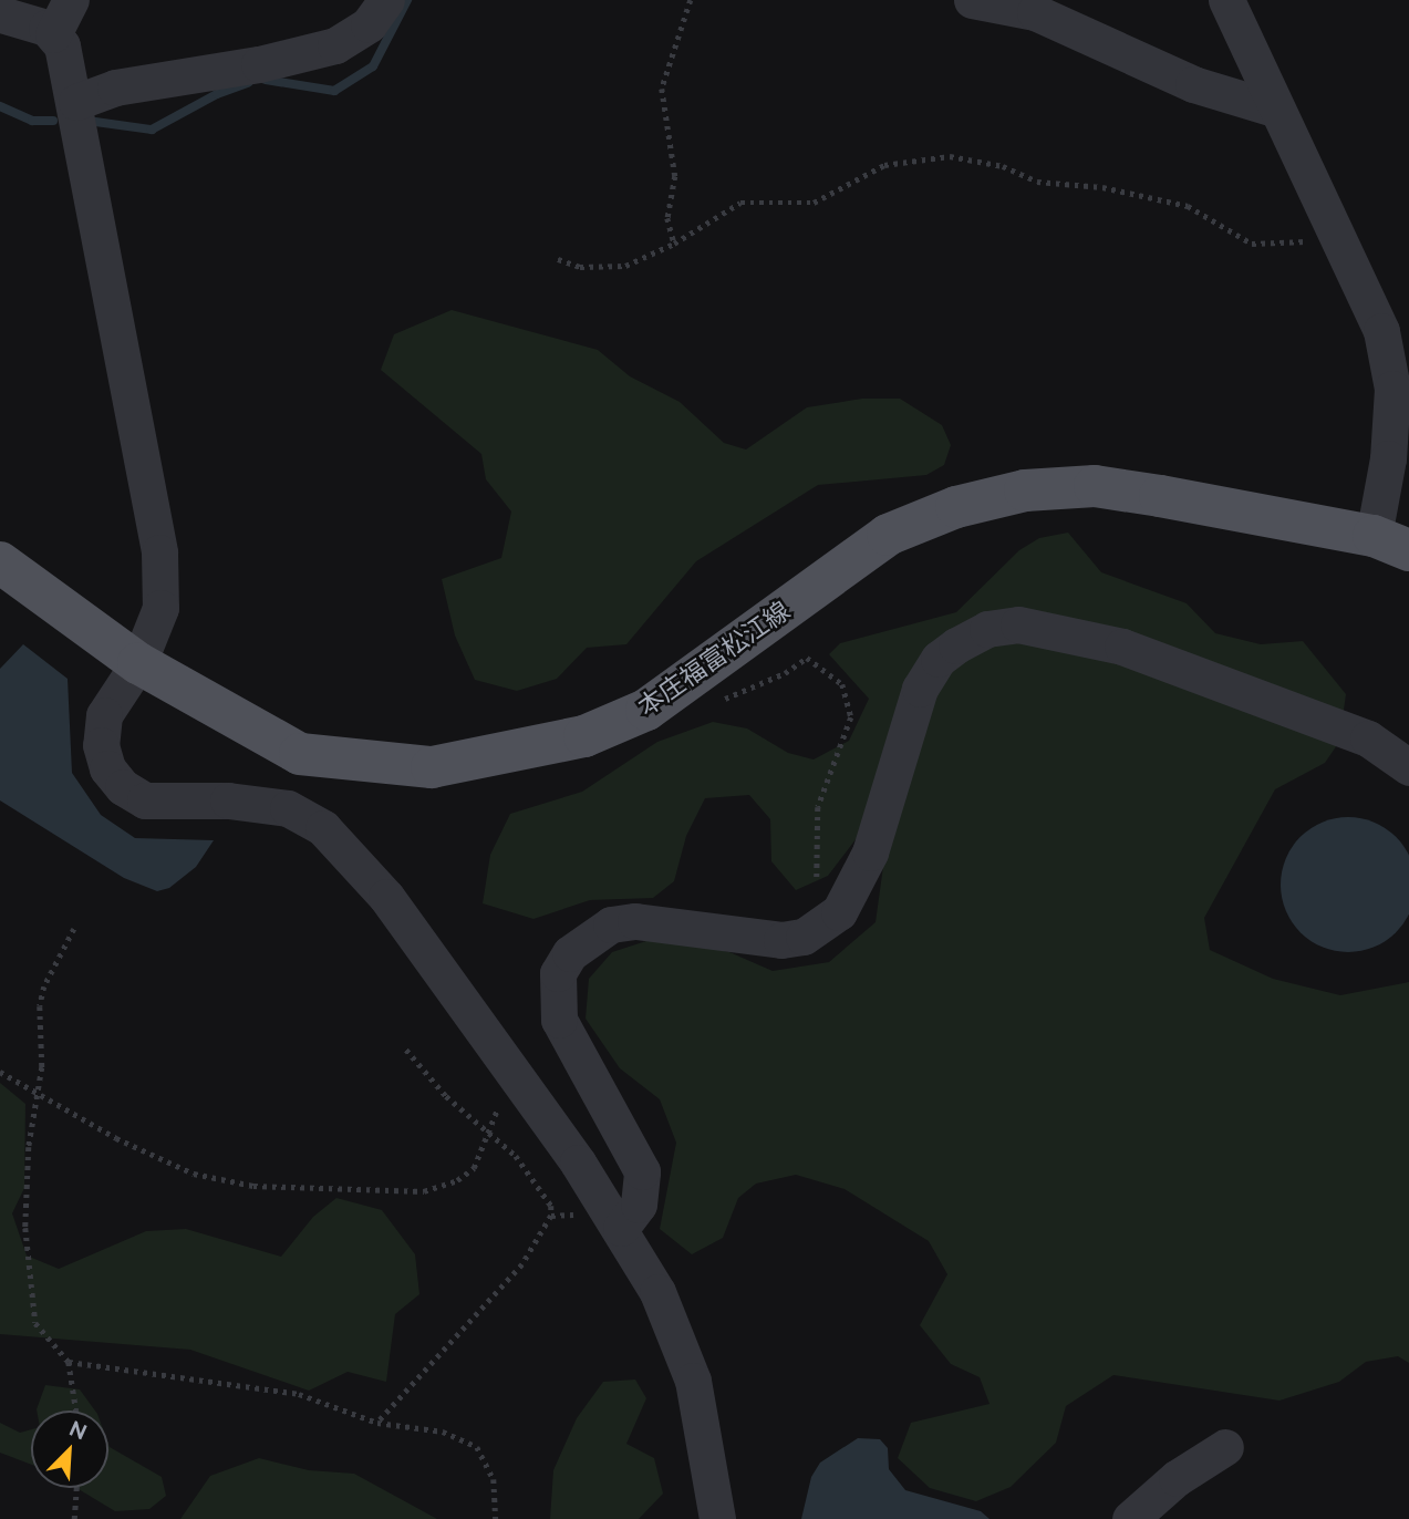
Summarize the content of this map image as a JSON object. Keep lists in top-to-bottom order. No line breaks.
{"streets":{"main road":["本庄福富松江線"]},"north":"top right"}
